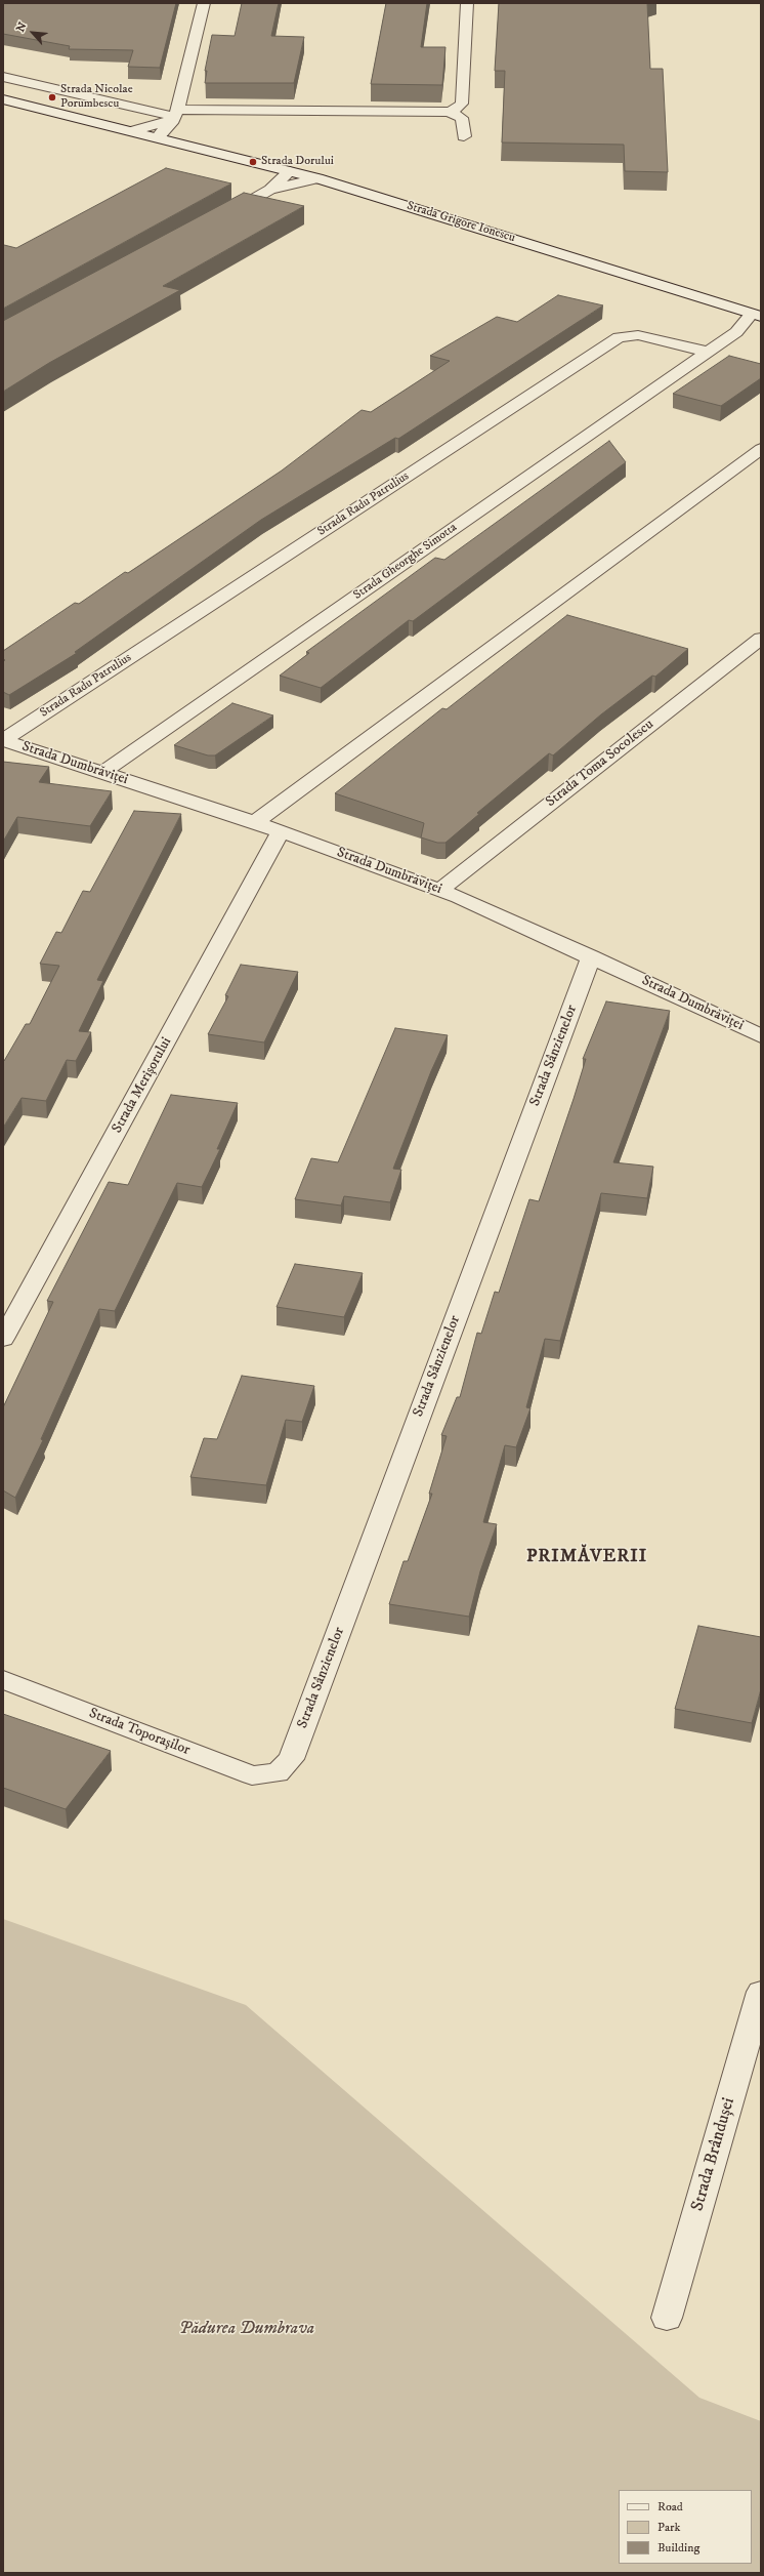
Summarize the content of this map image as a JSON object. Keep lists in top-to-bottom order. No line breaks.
{"streets":{"street":["Strada Grigore Ionescu","Strada Radu Patrulius","Strada Gheorghe Simotta","Strada Dumbrăviței","Strada Toma Socolescu","Strada Sânzienelor","Strada Merișorului","Strada Toporașilor","Strada Brândușei"]},"crossings":[["Strada Radu Patrulius","Strada Gheorghe Simotta"],["Strada Radu Patrulius","Strada Dumbrăviței"],["Strada Gheorghe Simotta","Strada Dumbrăviței"],["Strada Dumbrăviței","Strada Toma Socolescu"],["Strada Dumbrăviței","Strada Sânzienelor"],["Strada Dumbrăviței","Strada Merișorului"],["Strada Sânzienelor","Strada Toporașilor"]],"districts":["PRIMĂVERII"],"parks":["Pădurea Dumbrava"],"places":["Strada Nicolae Porumbescu","Strada Dorului"],"legend":["Road","Park","Building"],"north":"top left"}
